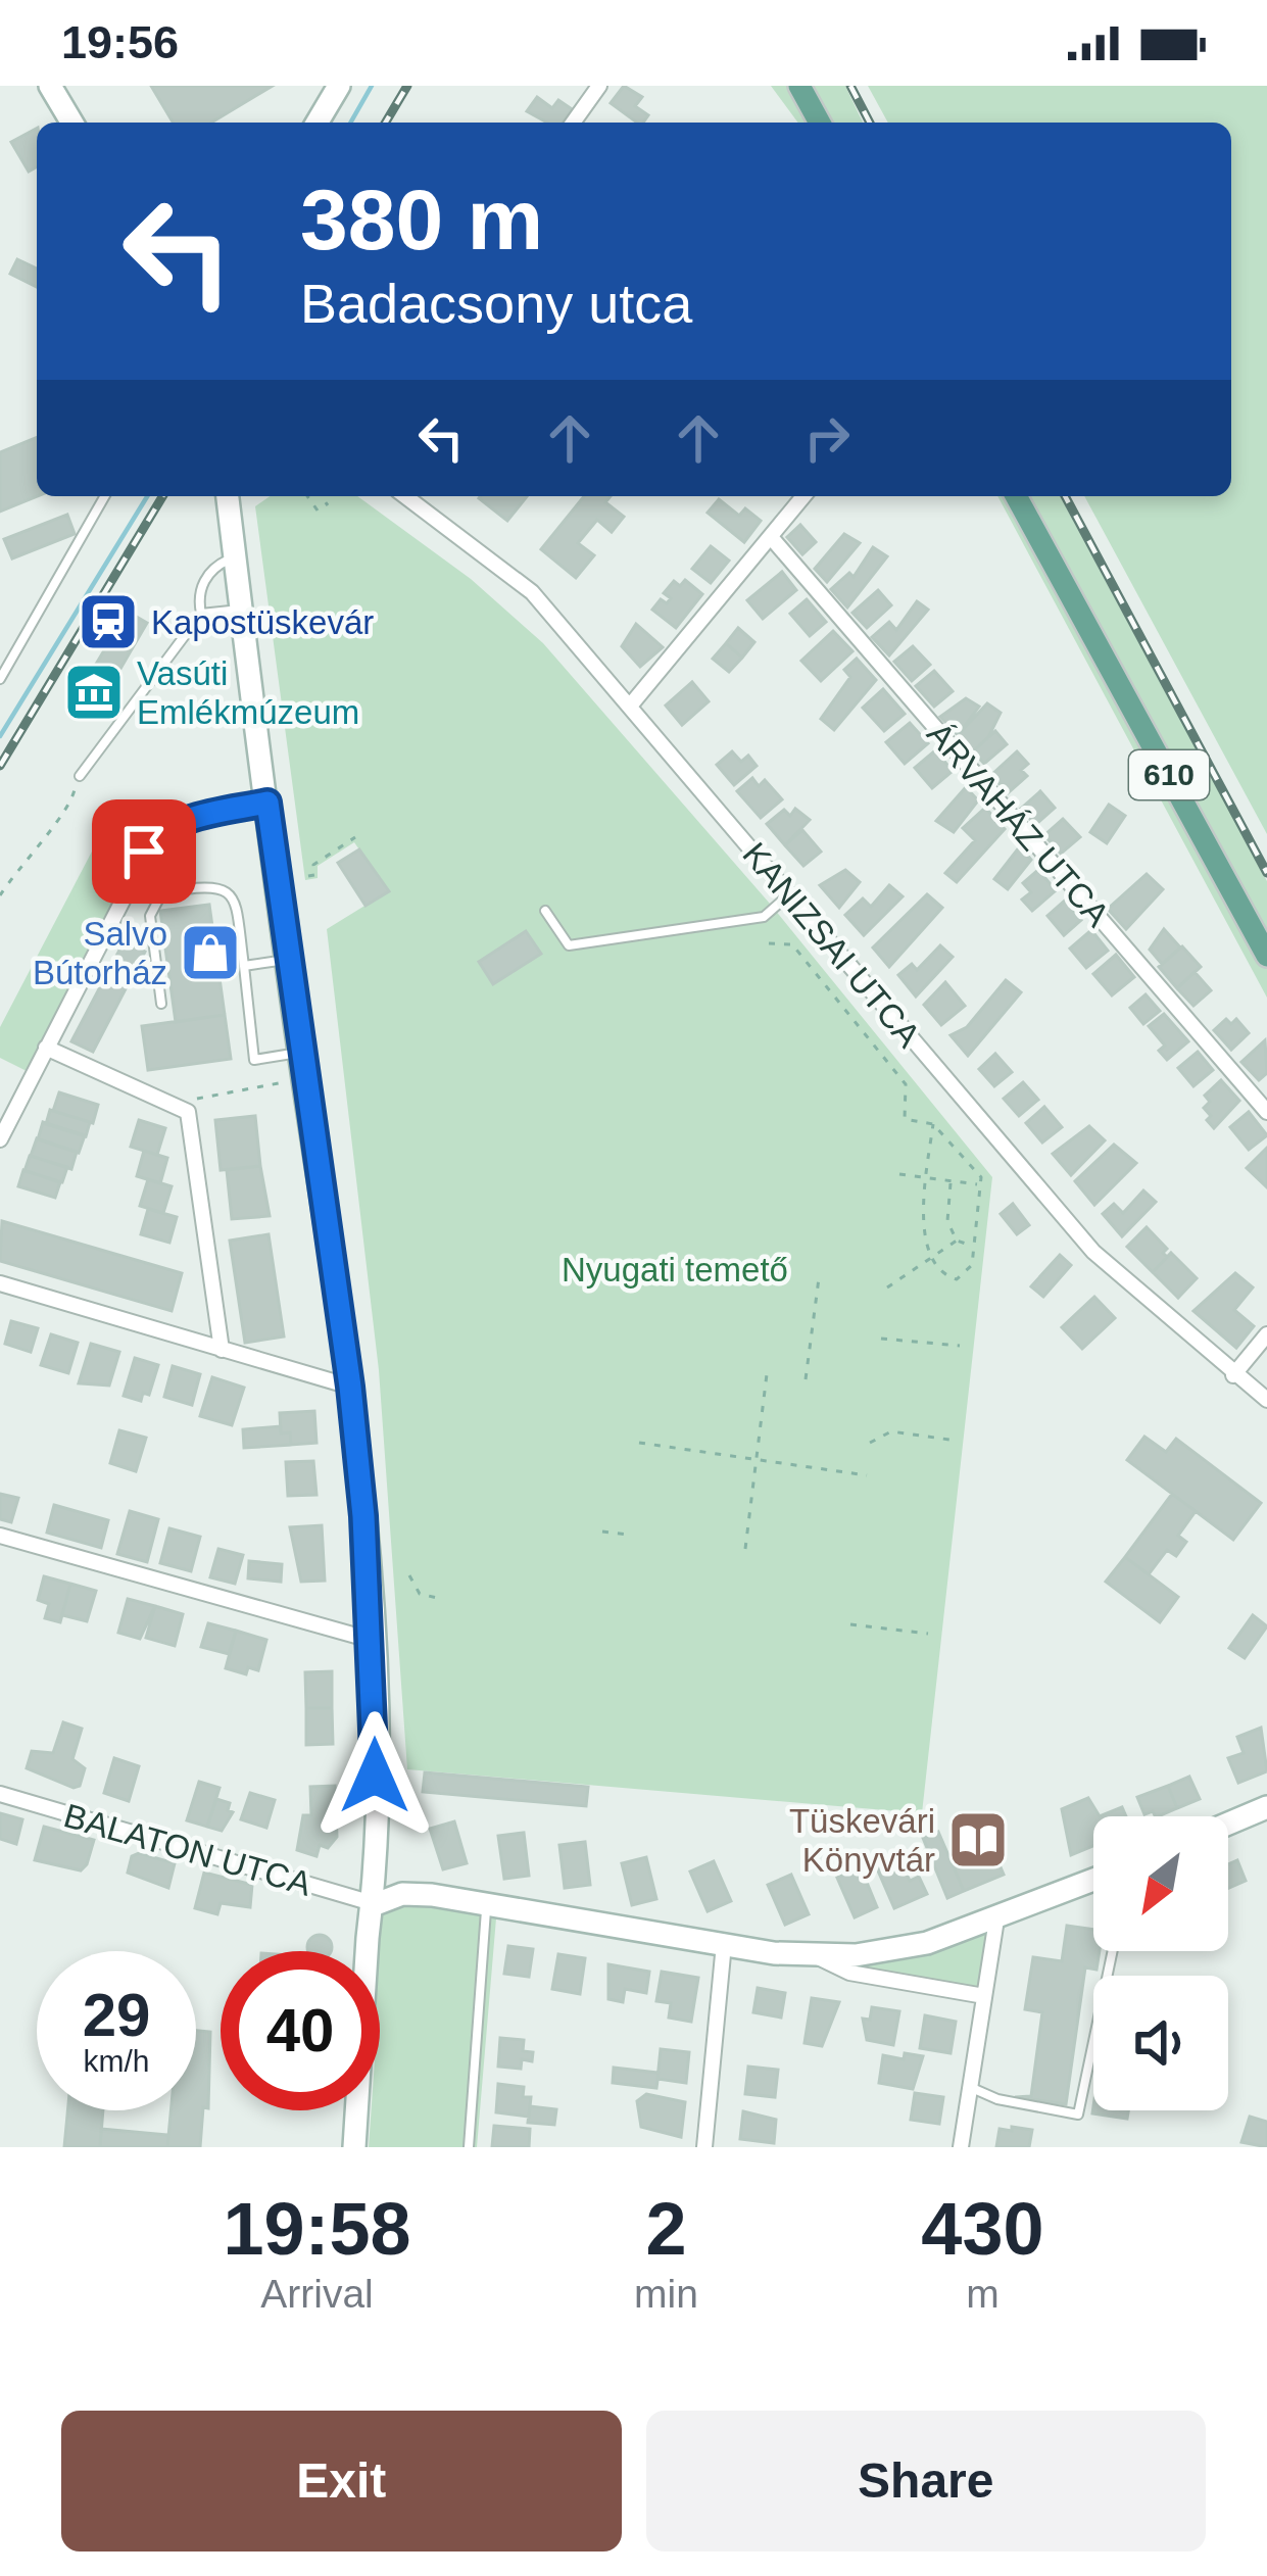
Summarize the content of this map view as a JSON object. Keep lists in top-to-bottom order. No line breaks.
{"streets":{"main road":["610"],"street":["ÁRVAHÁZ UTCA","KANIZSAI UTCA","BALATON UTCA"]},"parks":["Nyugati temető"],"places":{"station":["Kapostüskevár"],"museum":["Vasúti Emlékmúzeum"],"shop":["Salvo Bútorház"],"library":["Tüskevári Könyvtár"]},"north":"bottom left","page":{"status":"19:56","turn":["380 m","Badacsony utca"],"speed":"29 km/h","limit":"40","eta":["19:58","Arrival","2","min","430","m"],"buttons":["Exit","Share"]}}
